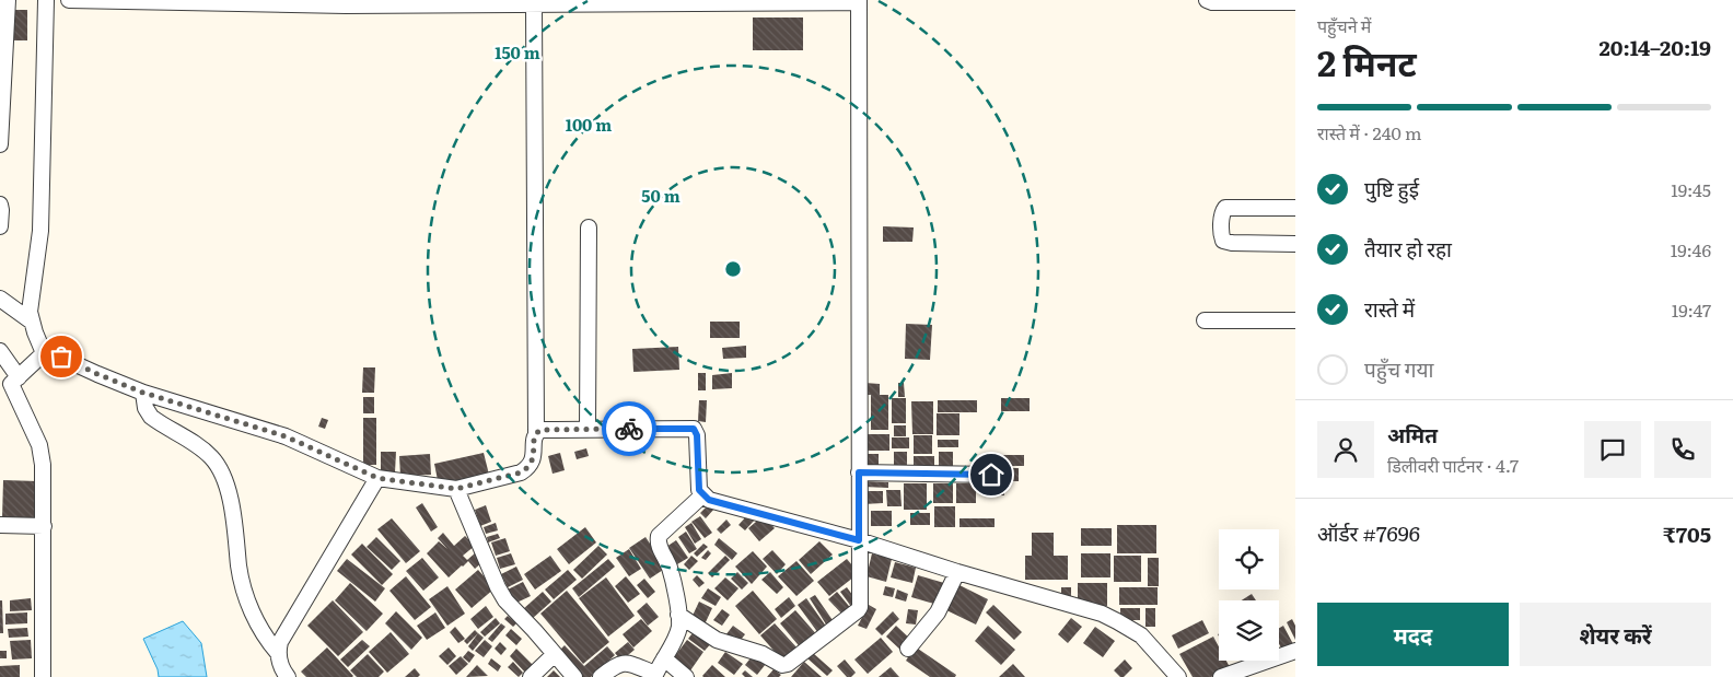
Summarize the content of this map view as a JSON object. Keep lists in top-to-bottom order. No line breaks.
{"page":{"heading":["2 मिनट","पहुँचने में","20:14–20:19"],"panel":["अमित","डिलीवरी पार्टनर · 4.7","ऑर्डर #7696","₹705"],"bar":"रास्ते में · 240 m","list":[["पुष्टि हुई","19:45"],["तैयार हो रहा","19:46"],["रास्ते में","19:47"],"पहुँच गया"],"buttons":["मदद","शेयर करें"]},"rings":["150 m","100 m","50 m"]}
